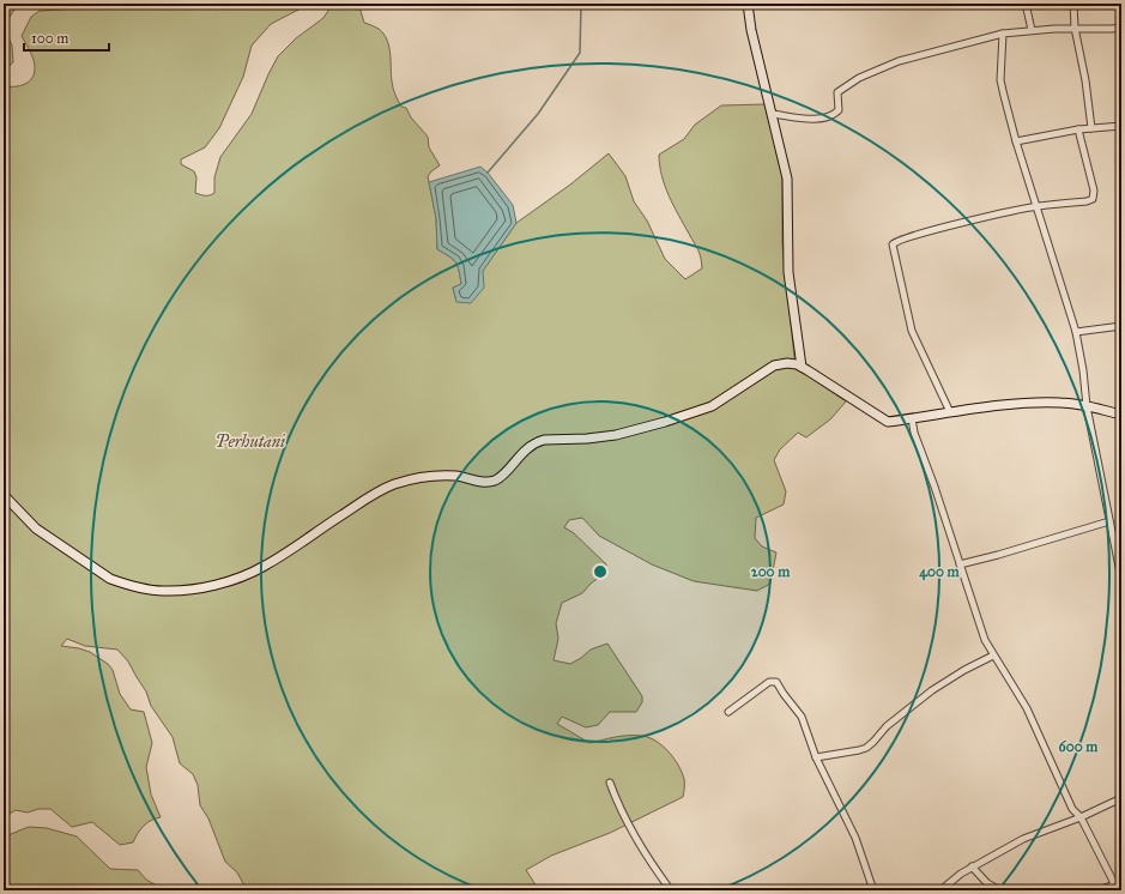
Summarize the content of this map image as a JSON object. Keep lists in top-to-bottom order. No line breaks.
{"parks":["Perhutani"],"scale_bar":"100 m","rings":["200 m","400 m","600 m"]}
